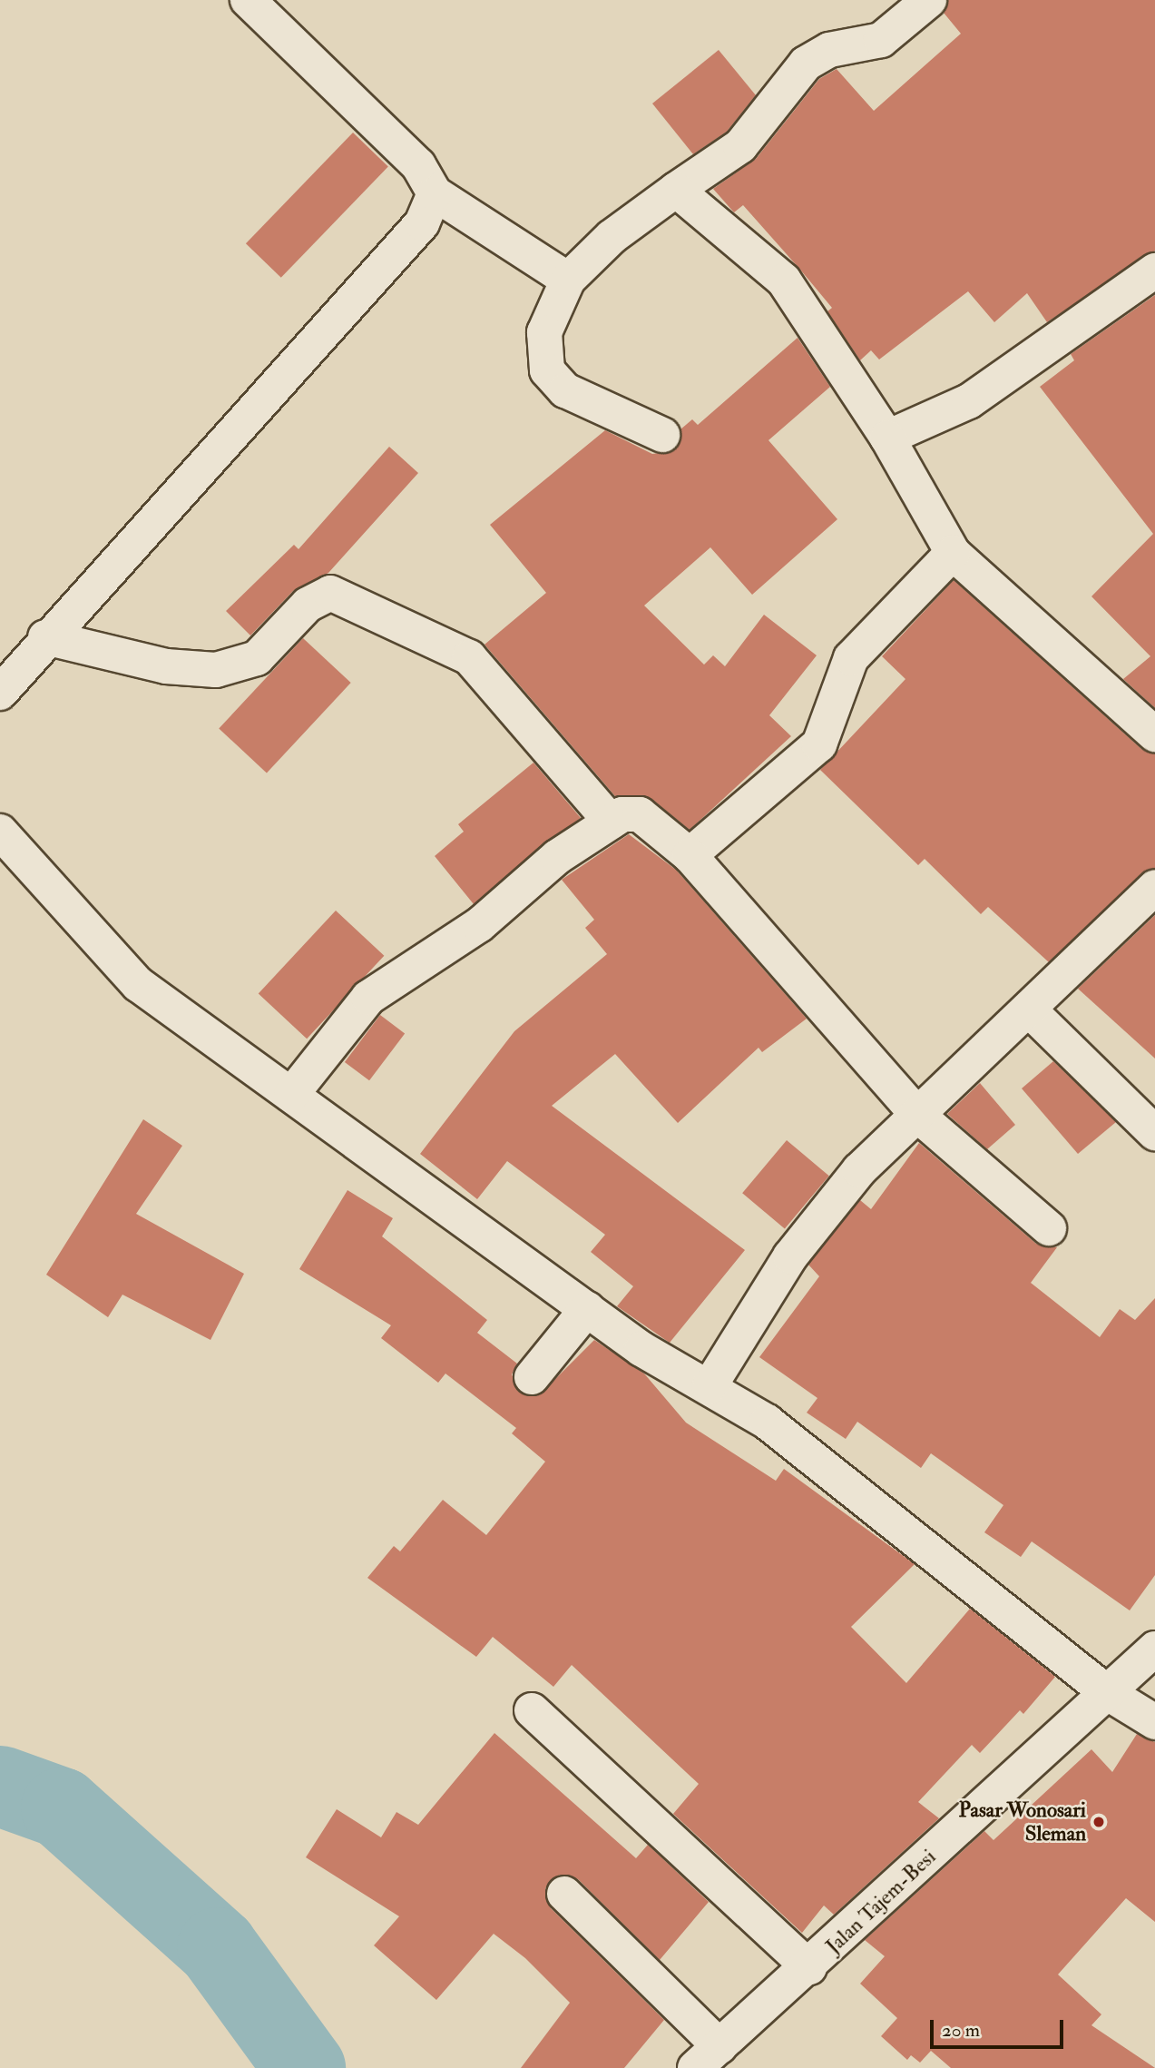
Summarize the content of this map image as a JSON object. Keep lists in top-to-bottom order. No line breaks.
{"streets":{"street":["Jalan Tajem-Besi"]},"places":["Pasar Wonosari Sleman"],"scale_bar":"20 m"}
